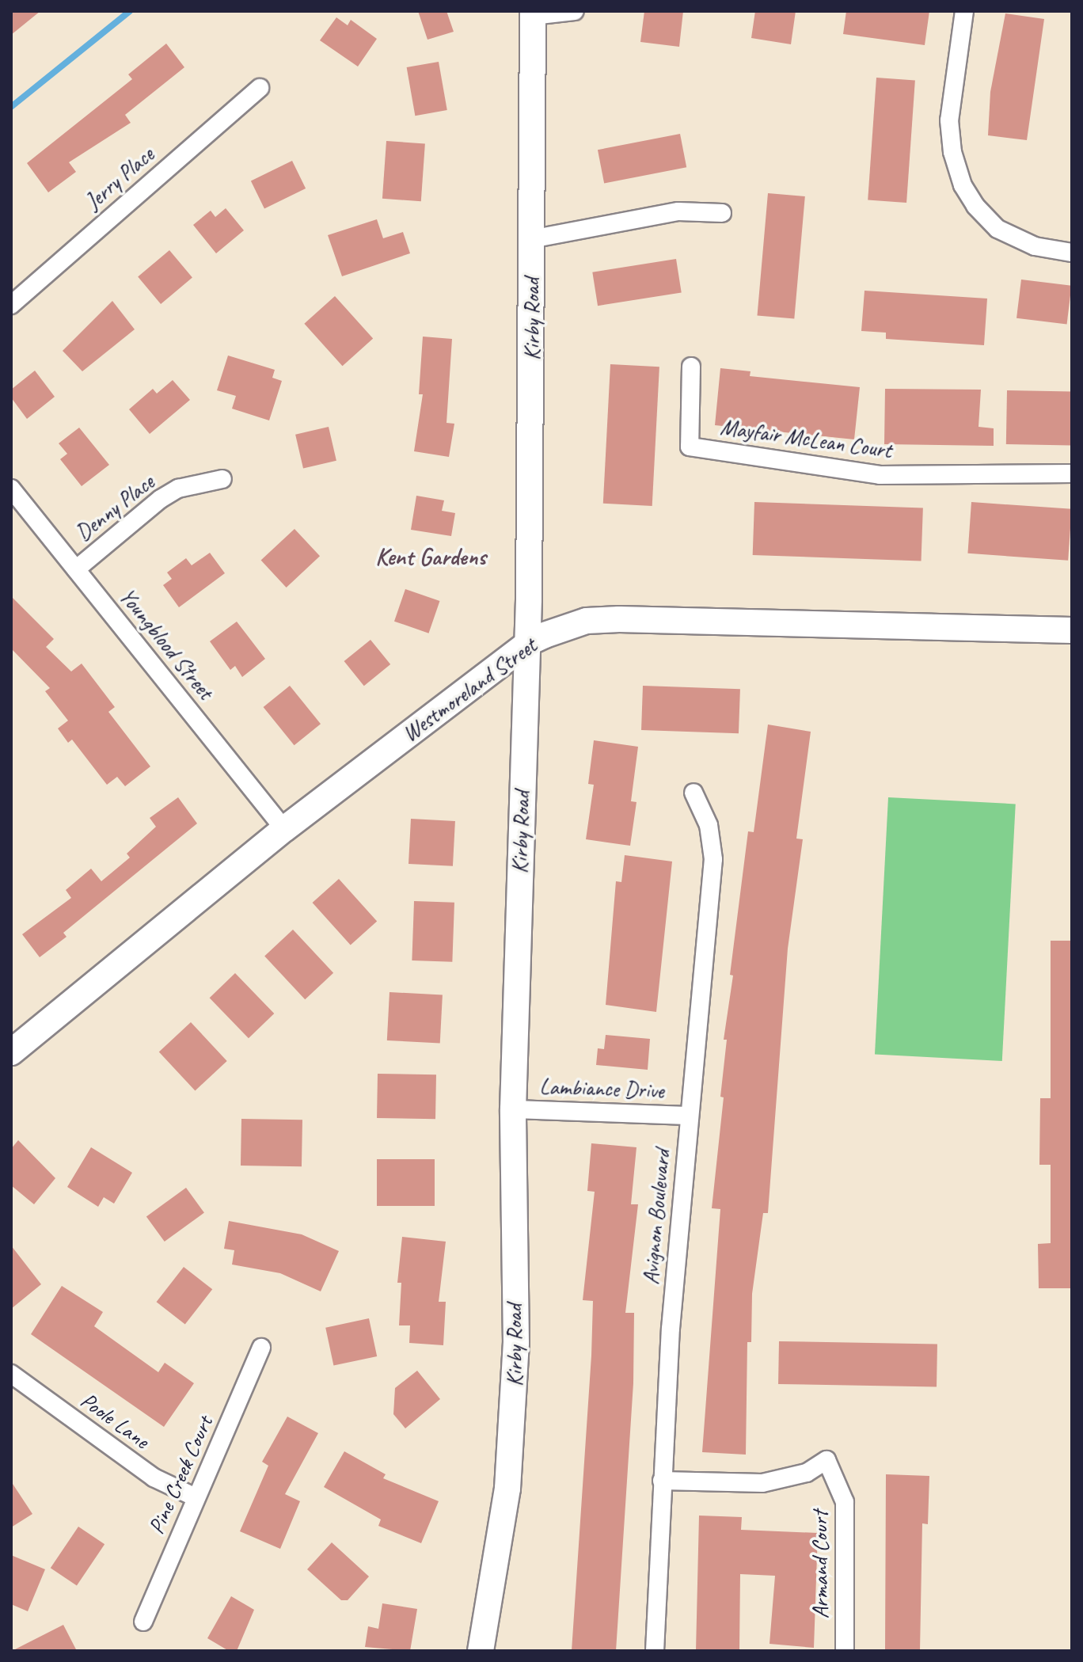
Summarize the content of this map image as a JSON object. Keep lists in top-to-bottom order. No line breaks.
{"streets":{"main road":["Kirby Road","Westmoreland Street"],"street":["Jerry Place","Mayfair McLean Court","Denny Place","Youngblood Street","Lambiance Drive","Avignon Boulevard","Poole Lane","Pine Creek Court","Armand Court"]},"crossings":[["Kirby Road","Westmoreland Street"],["Kirby Road","Lambiance Drive"],["Denny Place","Youngblood Street"],["Youngblood Street","Westmoreland Street"],["Lambiance Drive","Avignon Boulevard"],["Avignon Boulevard","Armand Court"],["Poole Lane","Pine Creek Court"]],"districts":["Kent Gardens"]}
